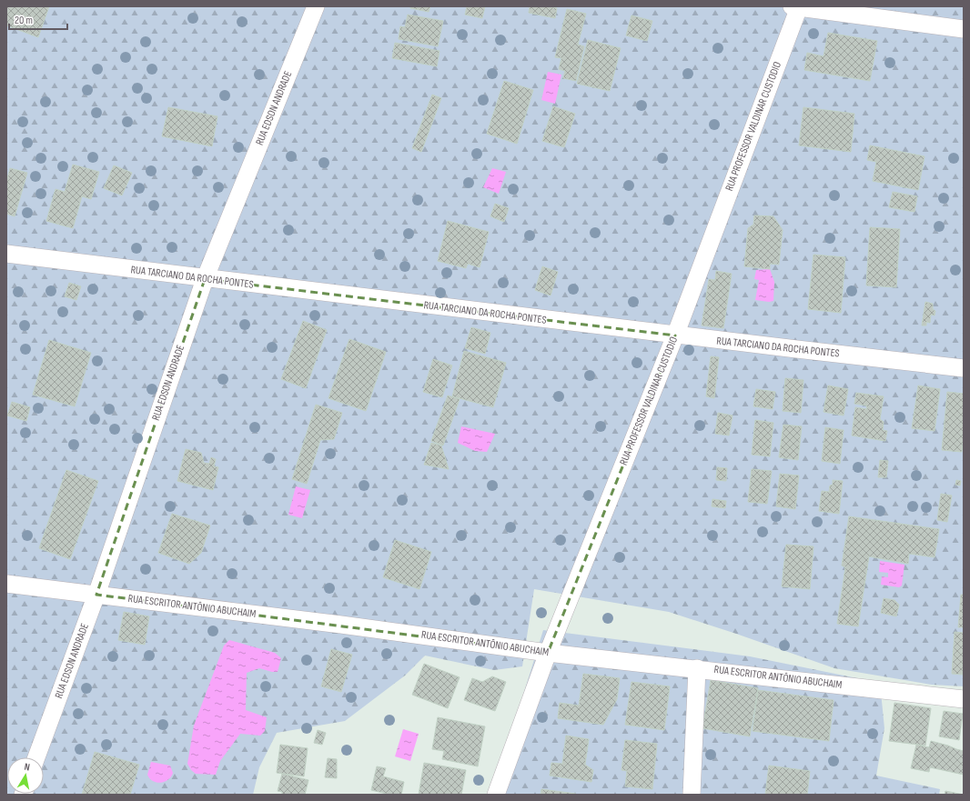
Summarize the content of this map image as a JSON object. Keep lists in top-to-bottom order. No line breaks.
{"streets":{"street":["RUA EDSON ANDRADE","RUA PROFESSOR VALDINAR CUSTODIO","RUA TARCIANO DA ROCHA PONTES","RUA ESCRITOR ANTÔNIO ABUCHAIM"]},"crossings":[["RUA EDSON ANDRADE","RUA TARCIANO DA ROCHA PONTES"],["RUA EDSON ANDRADE","RUA ESCRITOR ANTÔNIO ABUCHAIM"],["RUA PROFESSOR VALDINAR CUSTODIO","RUA TARCIANO DA ROCHA PONTES"],["RUA PROFESSOR VALDINAR CUSTODIO","RUA ESCRITOR ANTÔNIO ABUCHAIM"]],"scale_bar":"20 m","north":"top"}
